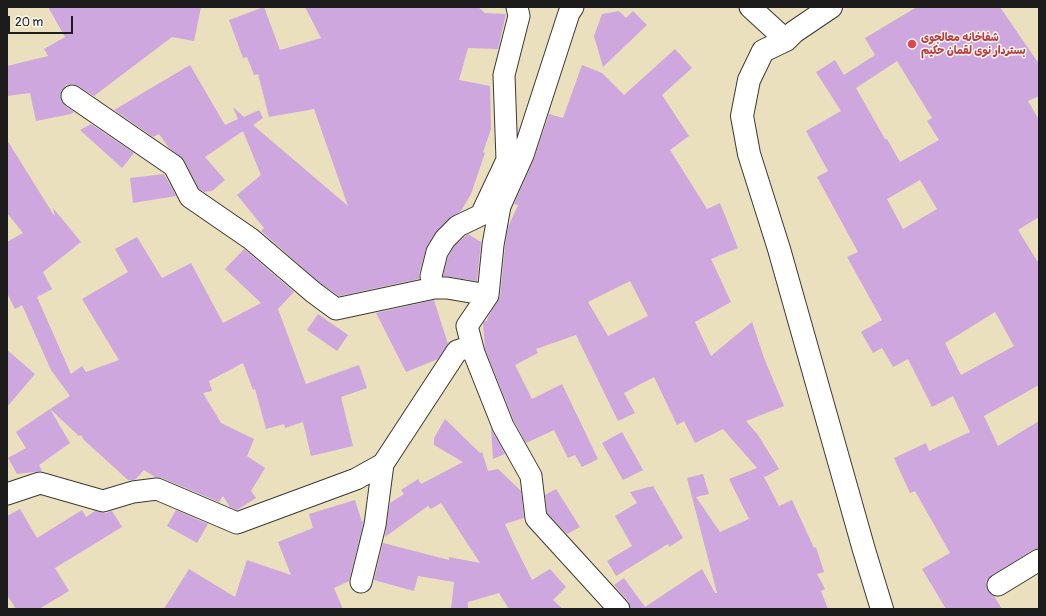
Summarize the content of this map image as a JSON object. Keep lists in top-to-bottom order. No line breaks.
{"places":["شفاخانه معالجوی بستردار نوی لقمان حکیم"],"scale_bar":"20 m"}
